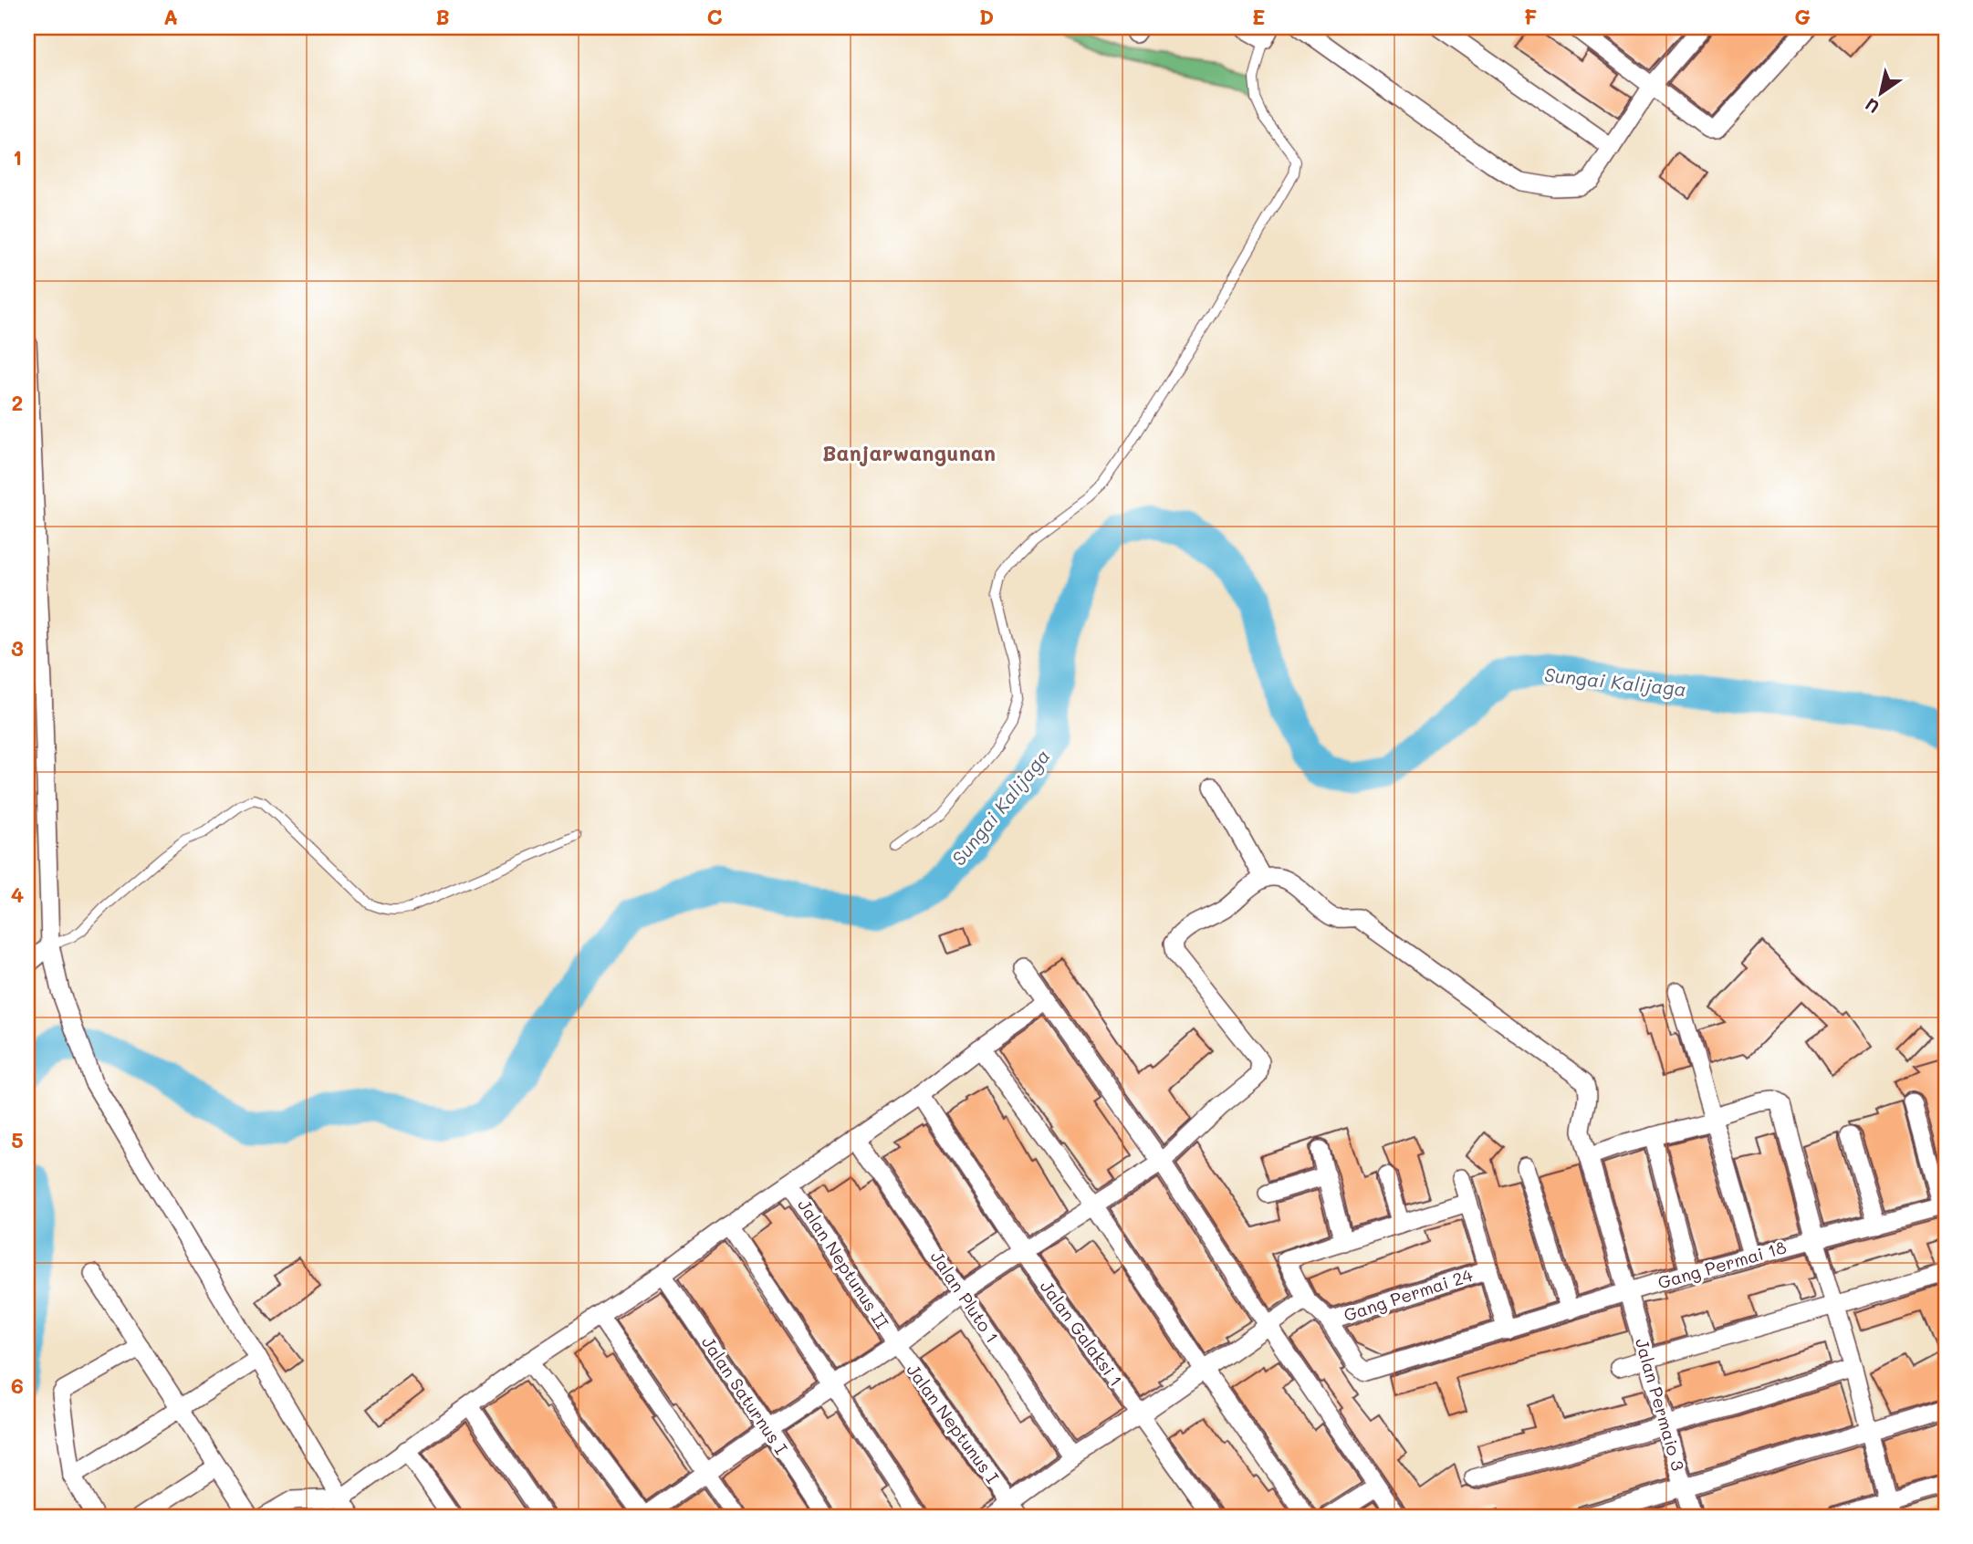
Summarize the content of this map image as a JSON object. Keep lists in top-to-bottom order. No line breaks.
{"streets":{"street":["Jalan Neptunus II","Gang Permai 18","Gang Permai 24","Jalan Pluto 1","Jalan Galaksi 1","Jalan Saturnus I","Jalan Permaio 3","Jalan Neptunus I"]},"crossings":[["Jalan Neptunus II","Jalan Neptunus I"],["Gang Permai 18","Gang Permai 24"],["Gang Permai 18","Jalan Permaio 3"]],"districts":["Banjarwangunan"],"water":["Sungai Kalijaga"],"north":"bottom left","grid":{"columns":["A","B","C","D","E","F","G"],"rows":["1","2","3","4","5","6"]}}
